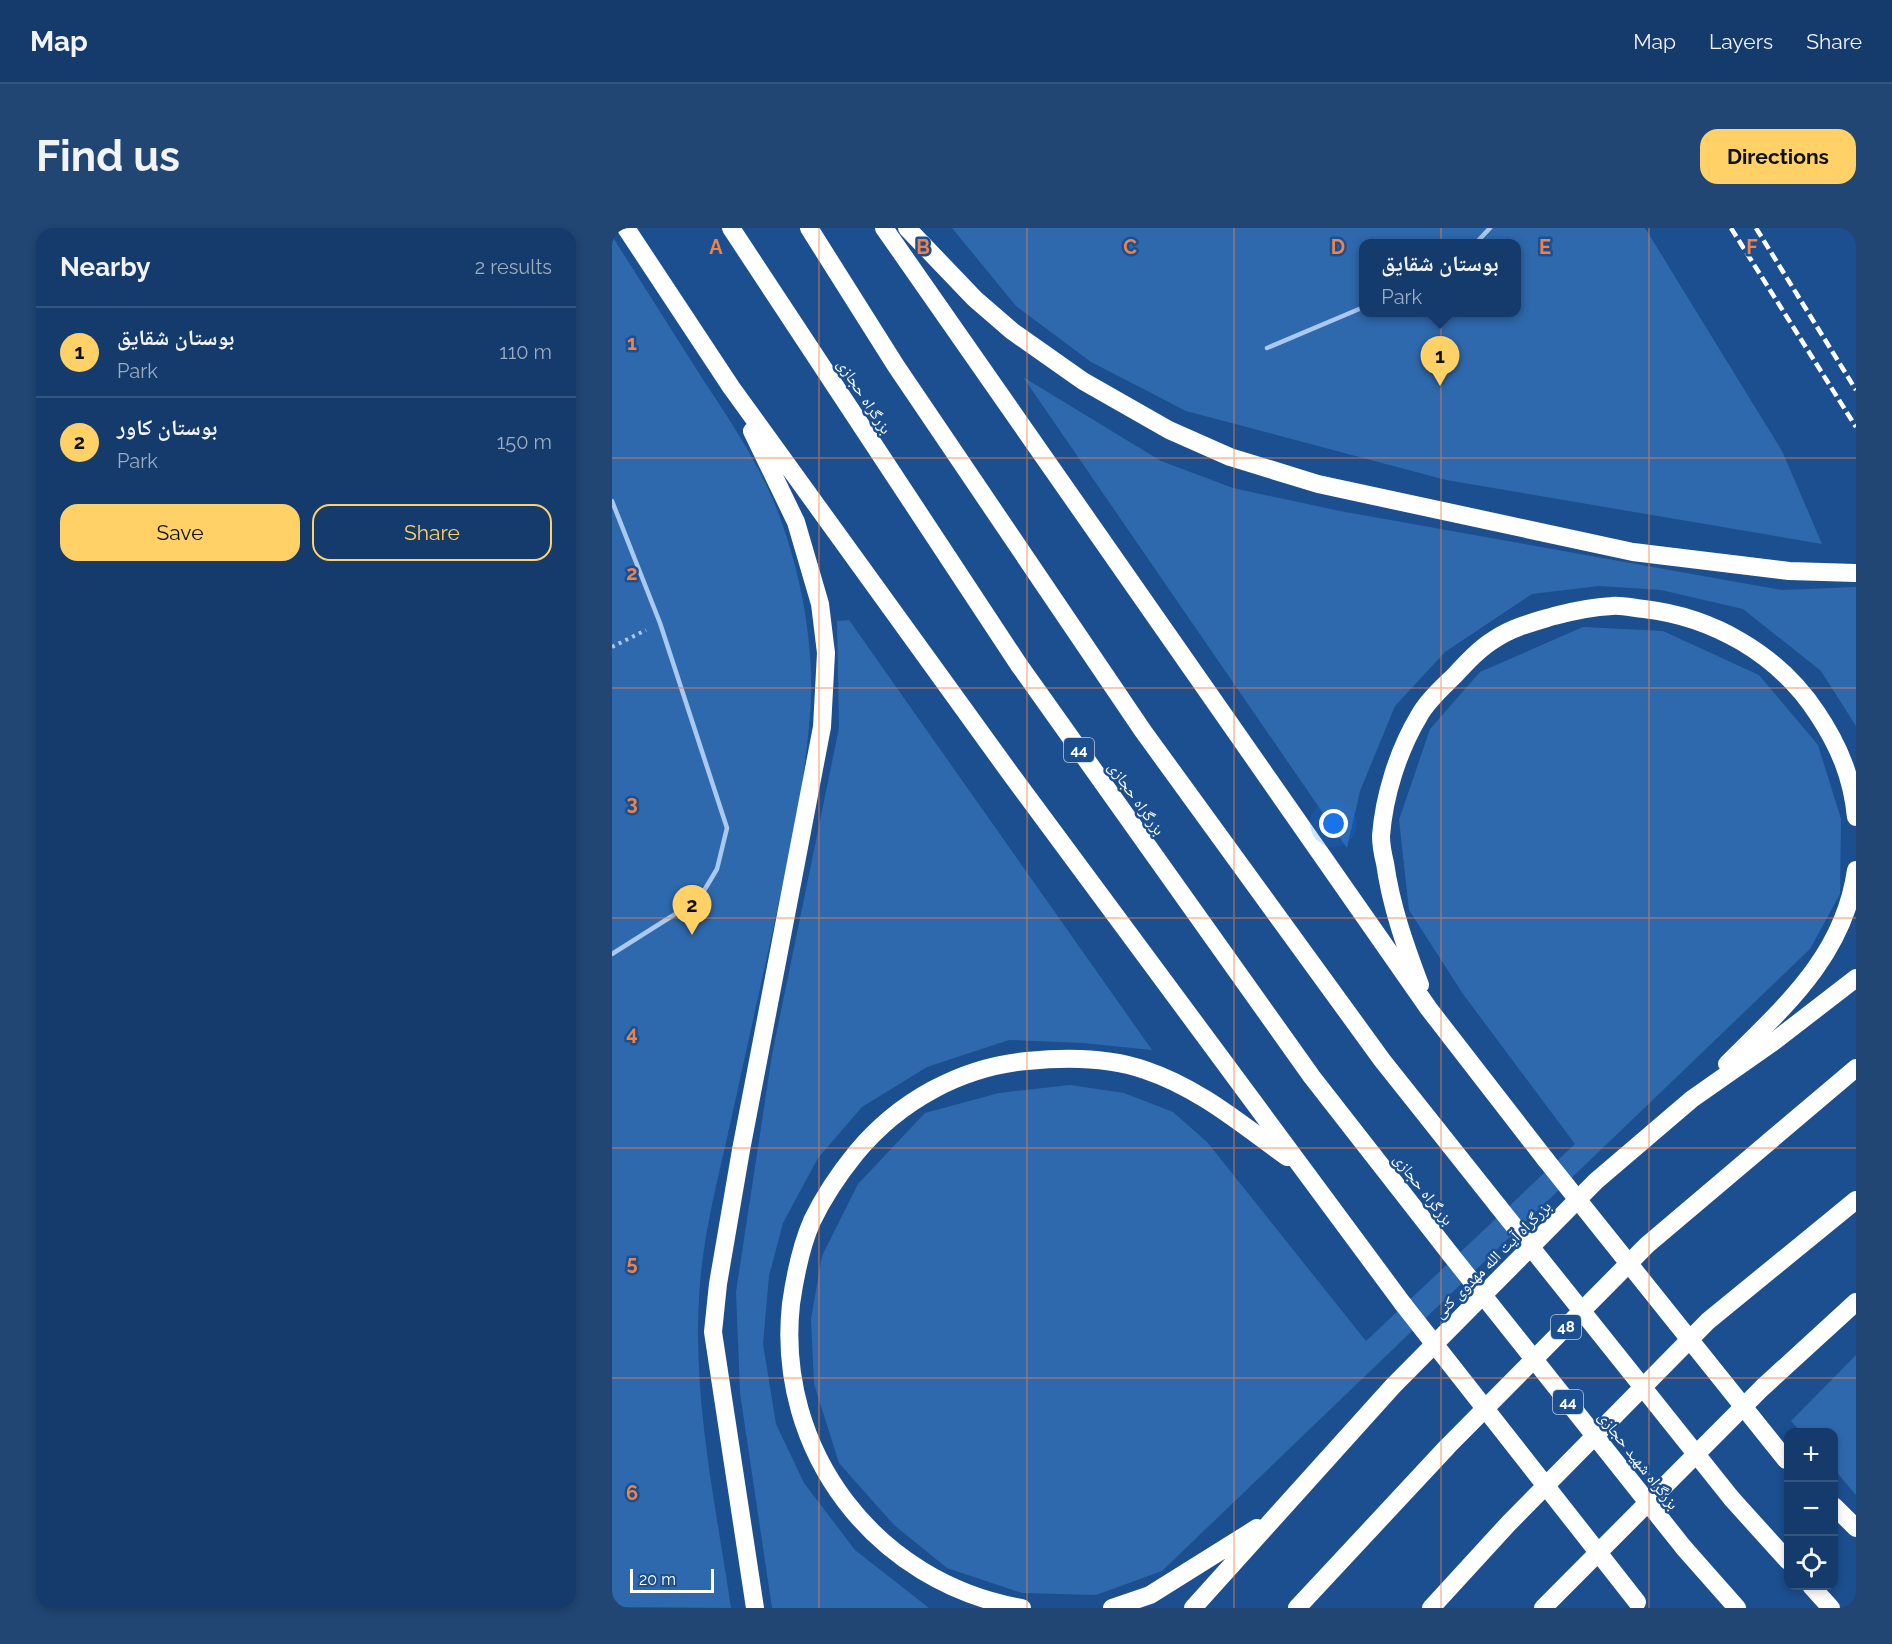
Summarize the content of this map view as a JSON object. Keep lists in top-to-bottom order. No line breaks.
{"streets":{"highway":["بزرگراه حجازی","44","بزرگراه آیت الله مهدوی کنی","48","بزرگراه شهید حجازی"]},"crossings":[["بزرگراه حجازی","بزرگراه شهید حجازی"]],"scale_bar":"20 m","page":{"header":"Map","nav":["Map","Layers","Share"],"buttons":["Directions",["Save","Share"]],"title":"Find us","heading":["Nearby","2 results"],"popup":["بوستان شقایق","Park"],"list":[{"mark":"1","name":"بوستان شقایق","note":"Park","value":"110 m"},{"mark":"2","name":"بوستان کاور","note":"Park","value":"150 m"}],"pins":["1","2"],"map_buttons":["+","−"],"scale":"20 m"},"grid":{"columns":["A","B","C","D","E","F"],"rows":["1","2","3","4","5","6"]}}
